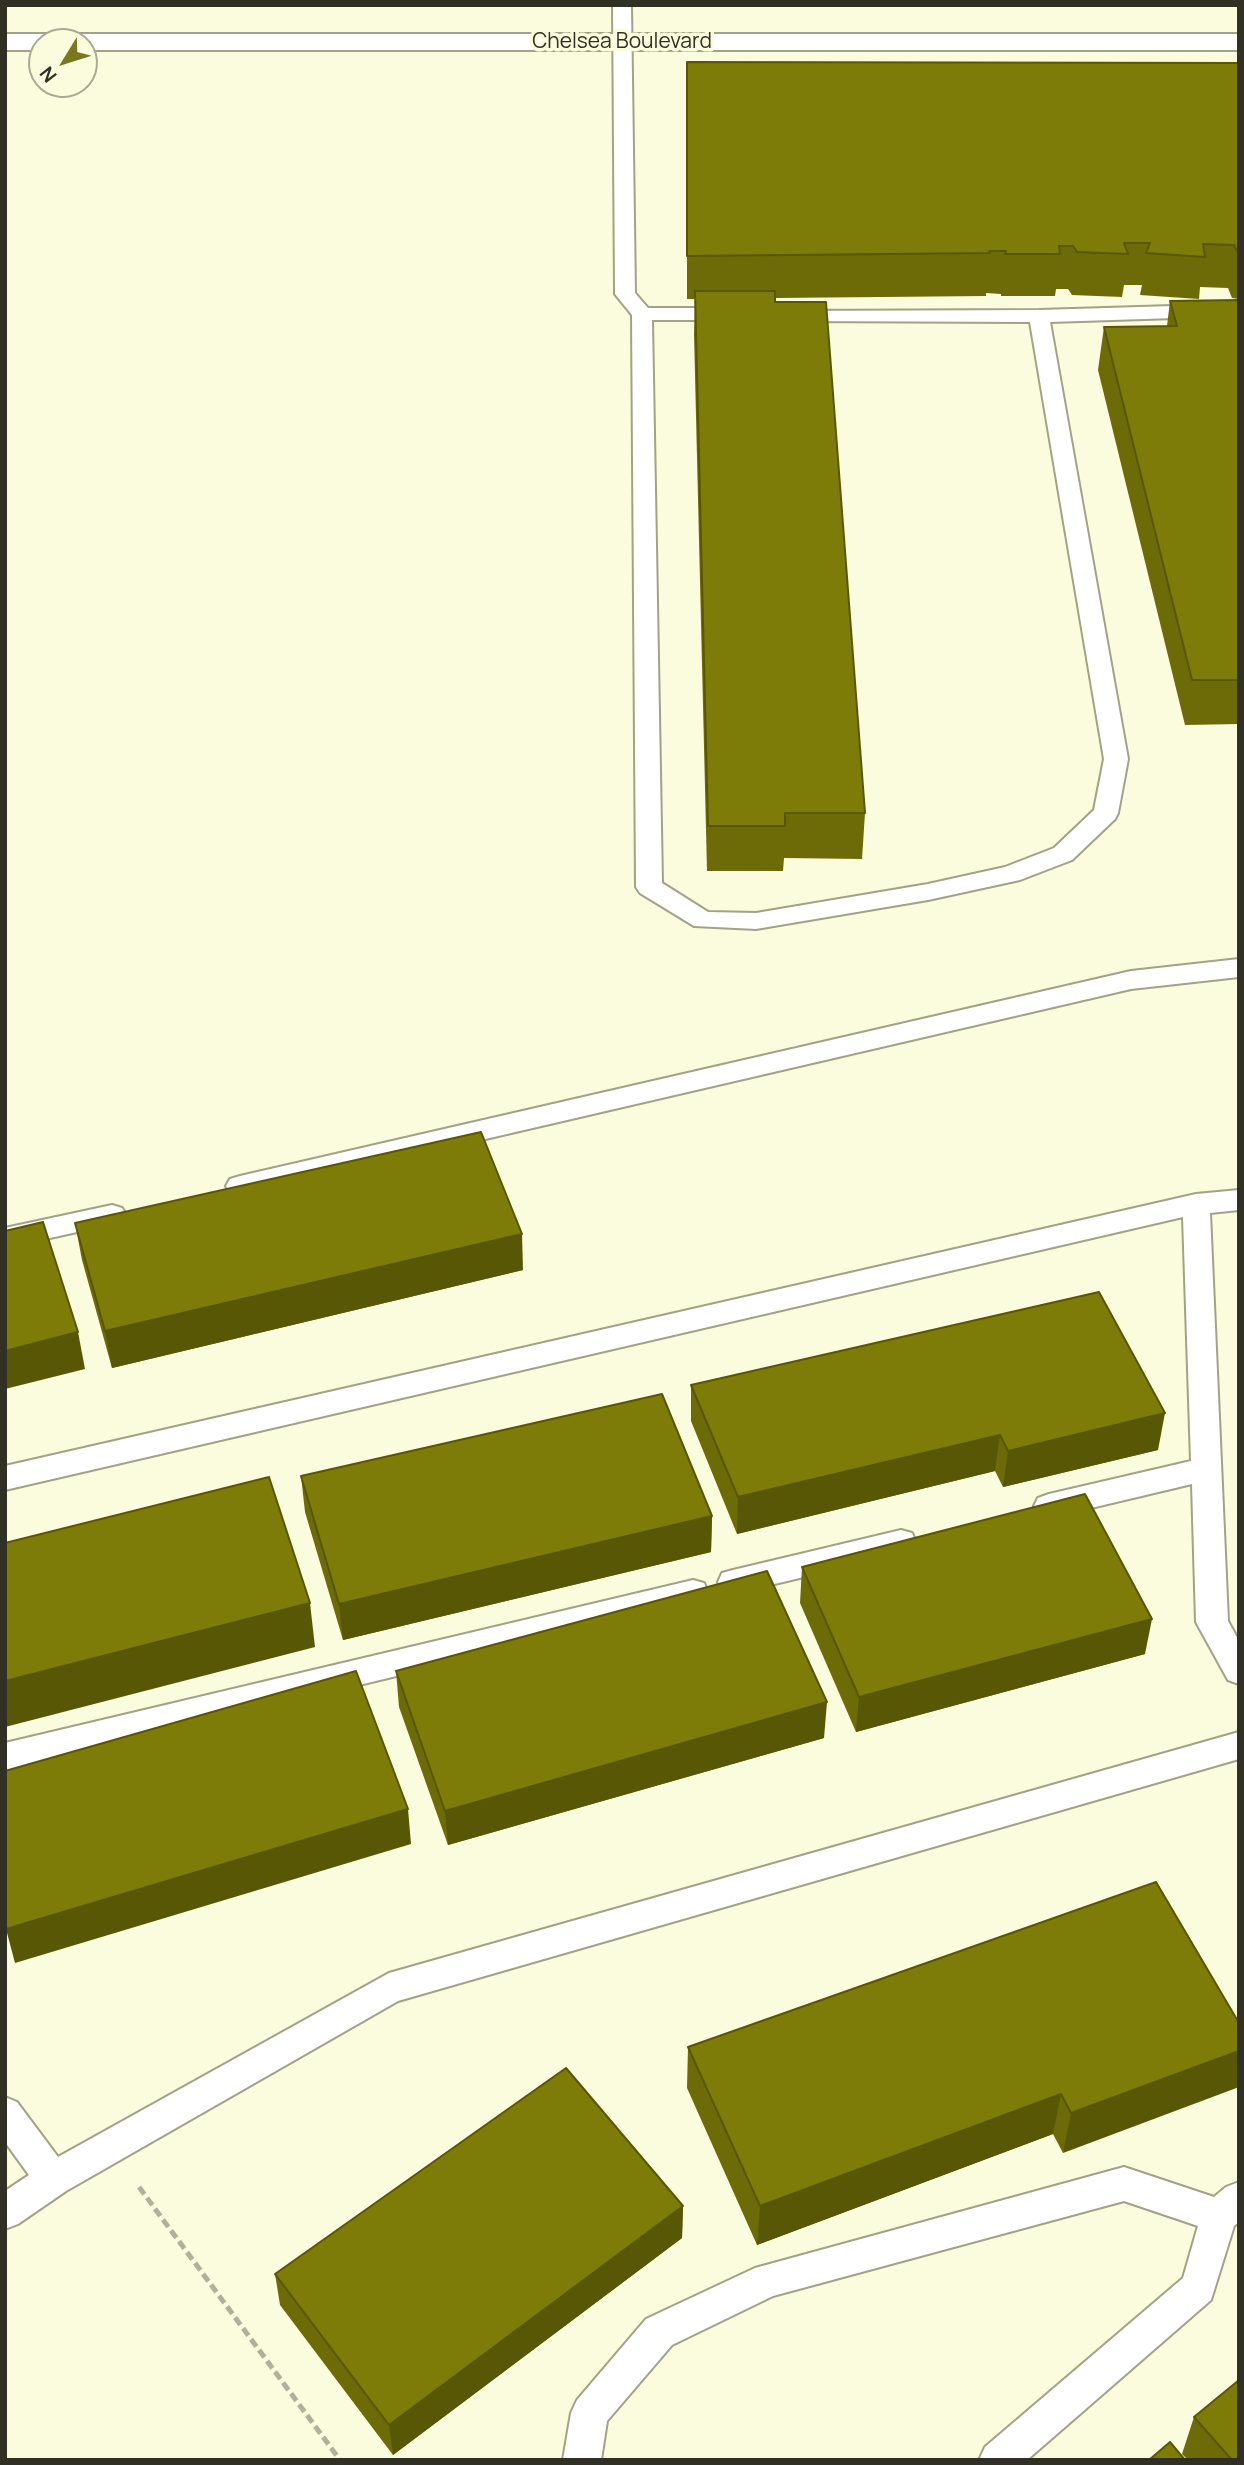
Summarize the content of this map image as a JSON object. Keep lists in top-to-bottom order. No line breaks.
{"streets":{"street":["Chelsea Boulevard"]},"north":"bottom left"}
